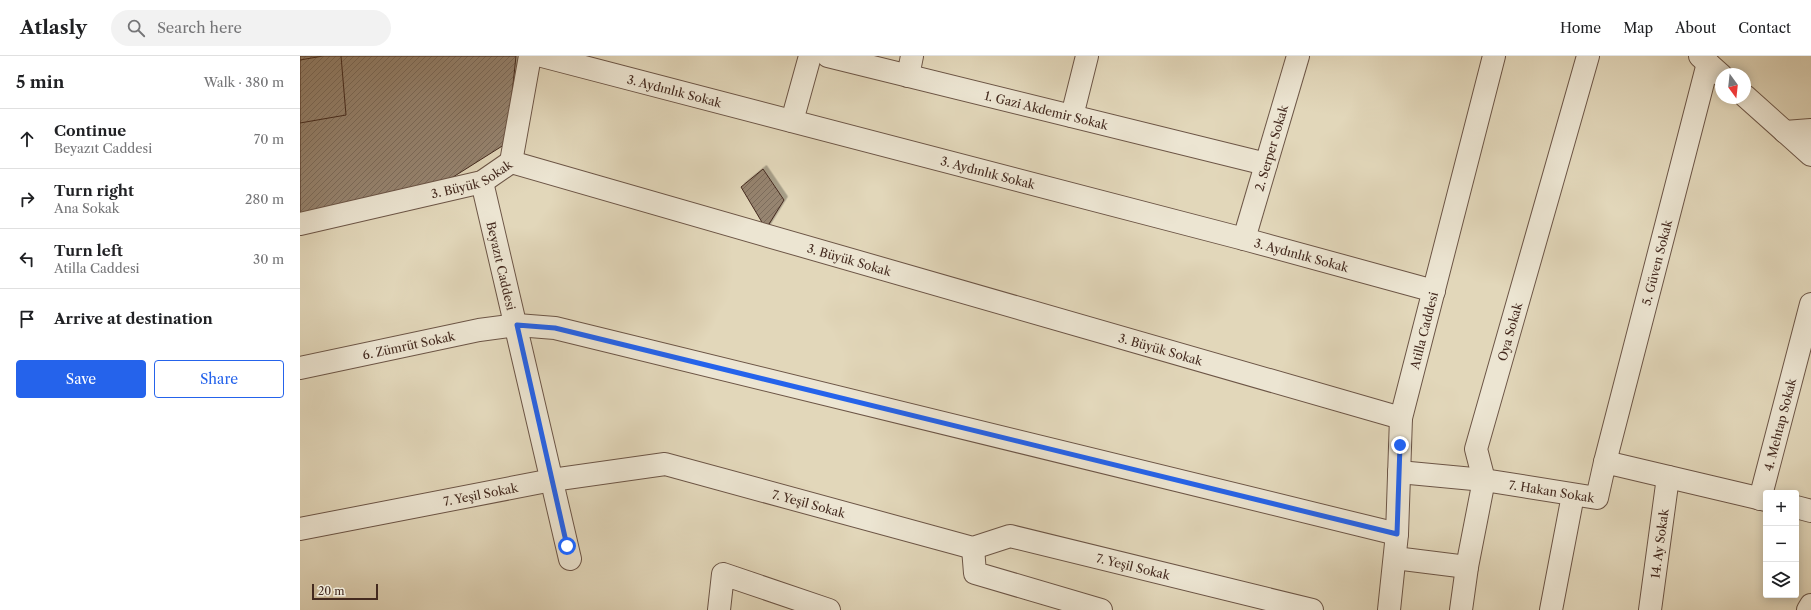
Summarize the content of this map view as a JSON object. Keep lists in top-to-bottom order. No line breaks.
{"streets":{"street":["3. Aydınlık Sokak","1. Gazi Akdemir Sokak","2. Serper Sokak","3. Büyük Sokak","5. Güven Sokak","Beyazıt Caddesi","Atilla Caddesi","Oya Sokak","6. Zümrüt Sokak","4. Mehtap Sokak","7. Hakan Sokak","7. Yeşil Sokak","14. Ay Sokak"]},"crossings":[["3. Aydınlık Sokak","2. Serper Sokak"],["3. Aydınlık Sokak","Atilla Caddesi"],["1. Gazi Akdemir Sokak","2. Serper Sokak"],["3. Büyük Sokak","Beyazıt Caddesi"],["3. Büyük Sokak","Atilla Caddesi"],["5. Güven Sokak","7. Hakan Sokak"],["Beyazıt Caddesi","6. Zümrüt Sokak"],["Beyazıt Caddesi","7. Yeşil Sokak"],["Atilla Caddesi","6. Zümrüt Sokak"],["Atilla Caddesi","7. Hakan Sokak"],["Oya Sokak","7. Hakan Sokak"]],"scale_bar":"20 m","north":"bottom","page":{"header":"Atlasly","search":"Search here","nav":["Home","Map","About","Contact"],"heading":["5 min","Walk · 380 m"],"list":[["Continue","Beyazıt Caddesi","70 m"],["Turn right","Ana Sokak","280 m"],["Turn left","Atilla Caddesi","30 m"],"Arrive at destination"],"buttons":["Save","Share"],"map_buttons":["+","−"],"scale":"20 m"}}
